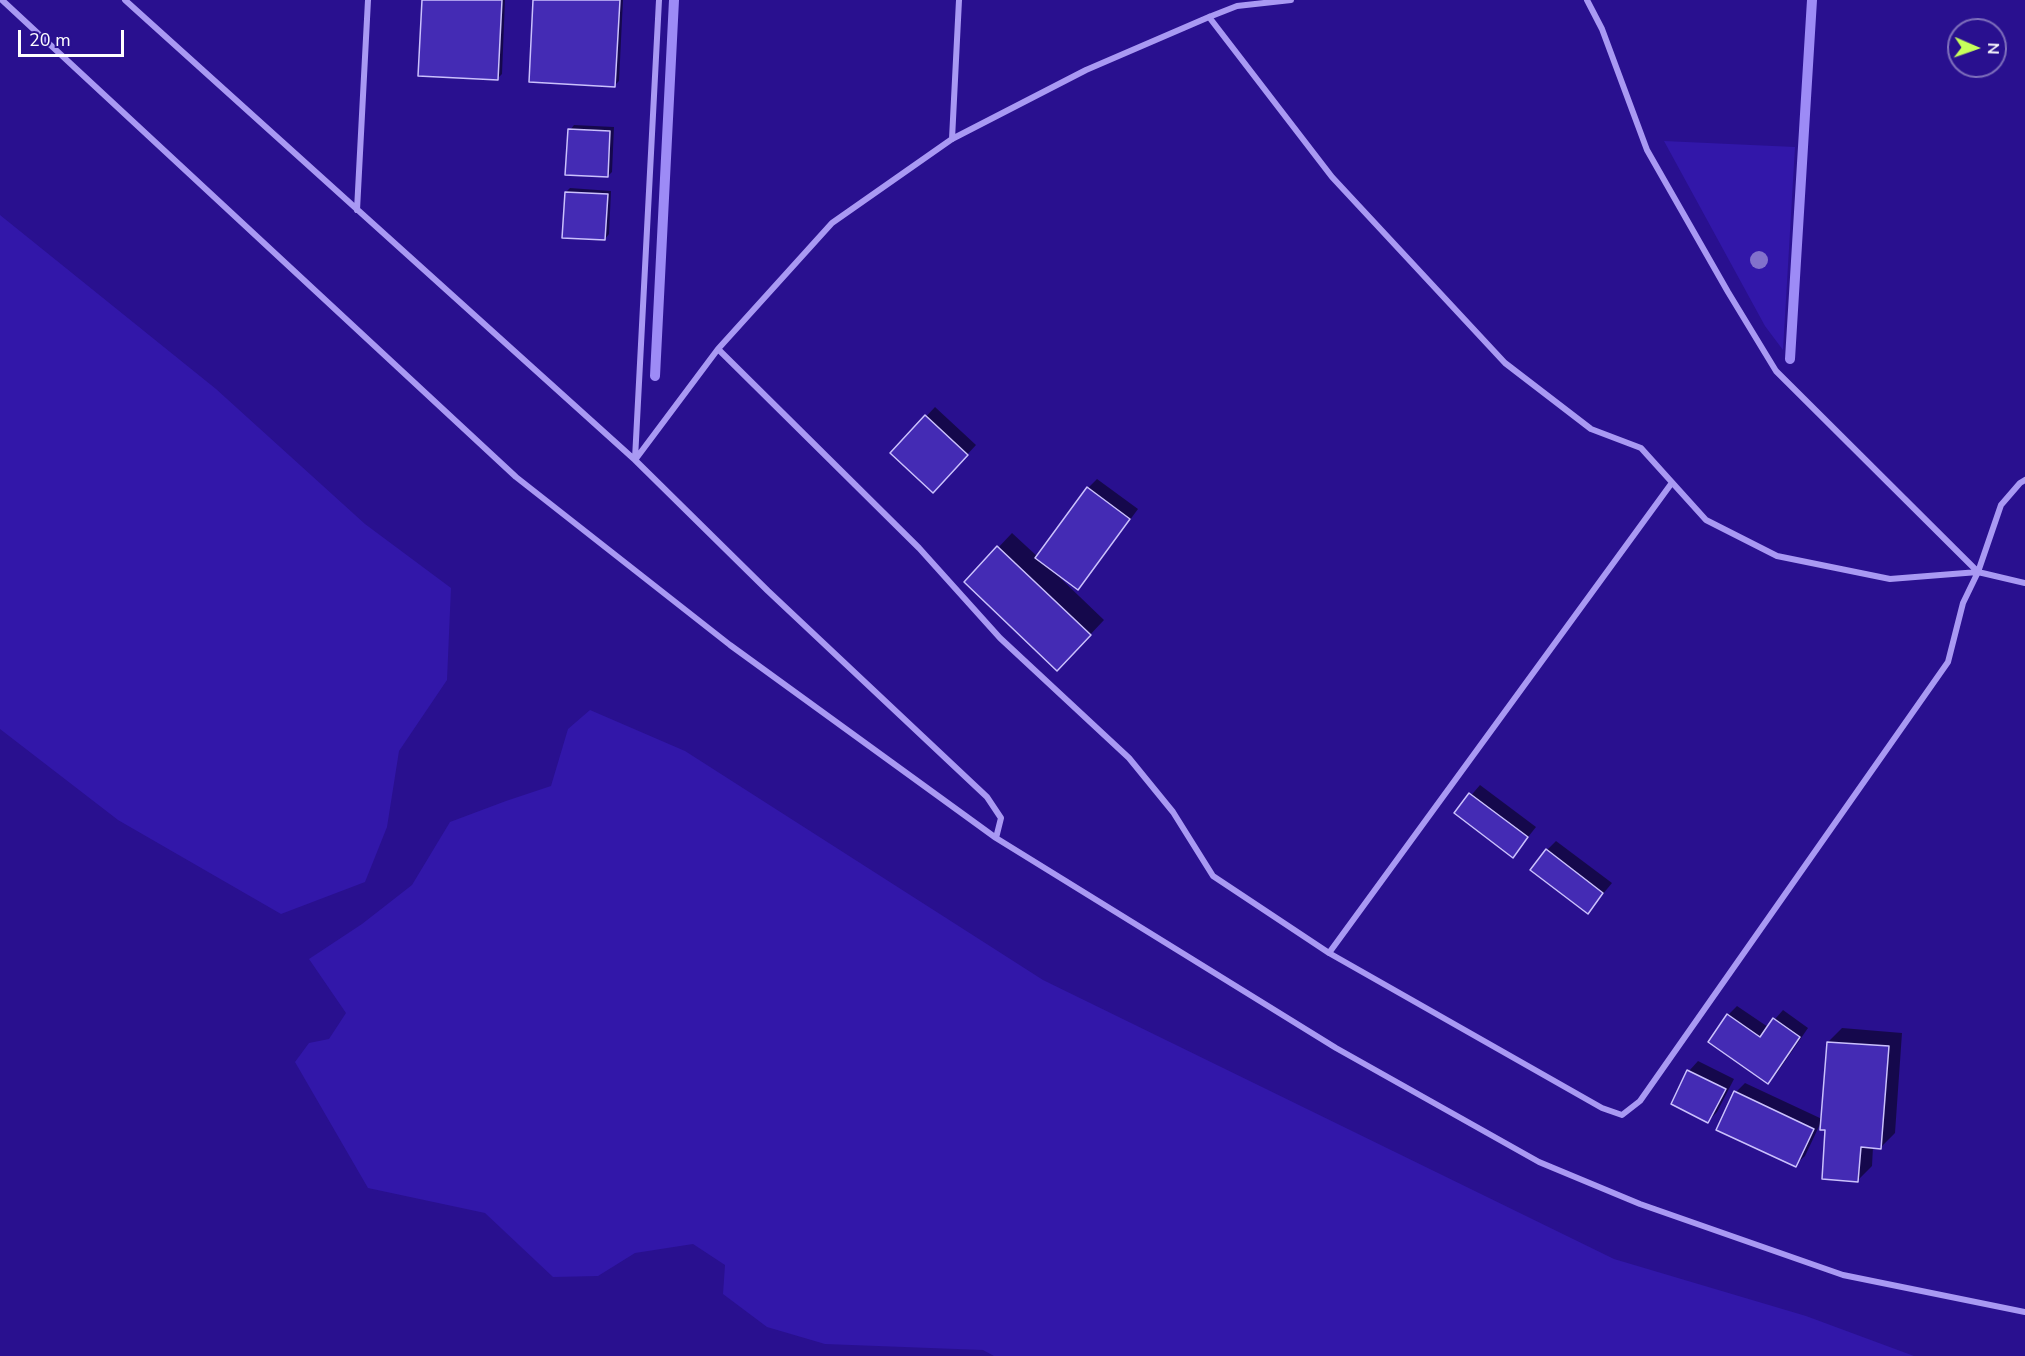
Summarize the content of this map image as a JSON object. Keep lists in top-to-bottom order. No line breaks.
{"scale_bar":"20 m","north":"right"}
